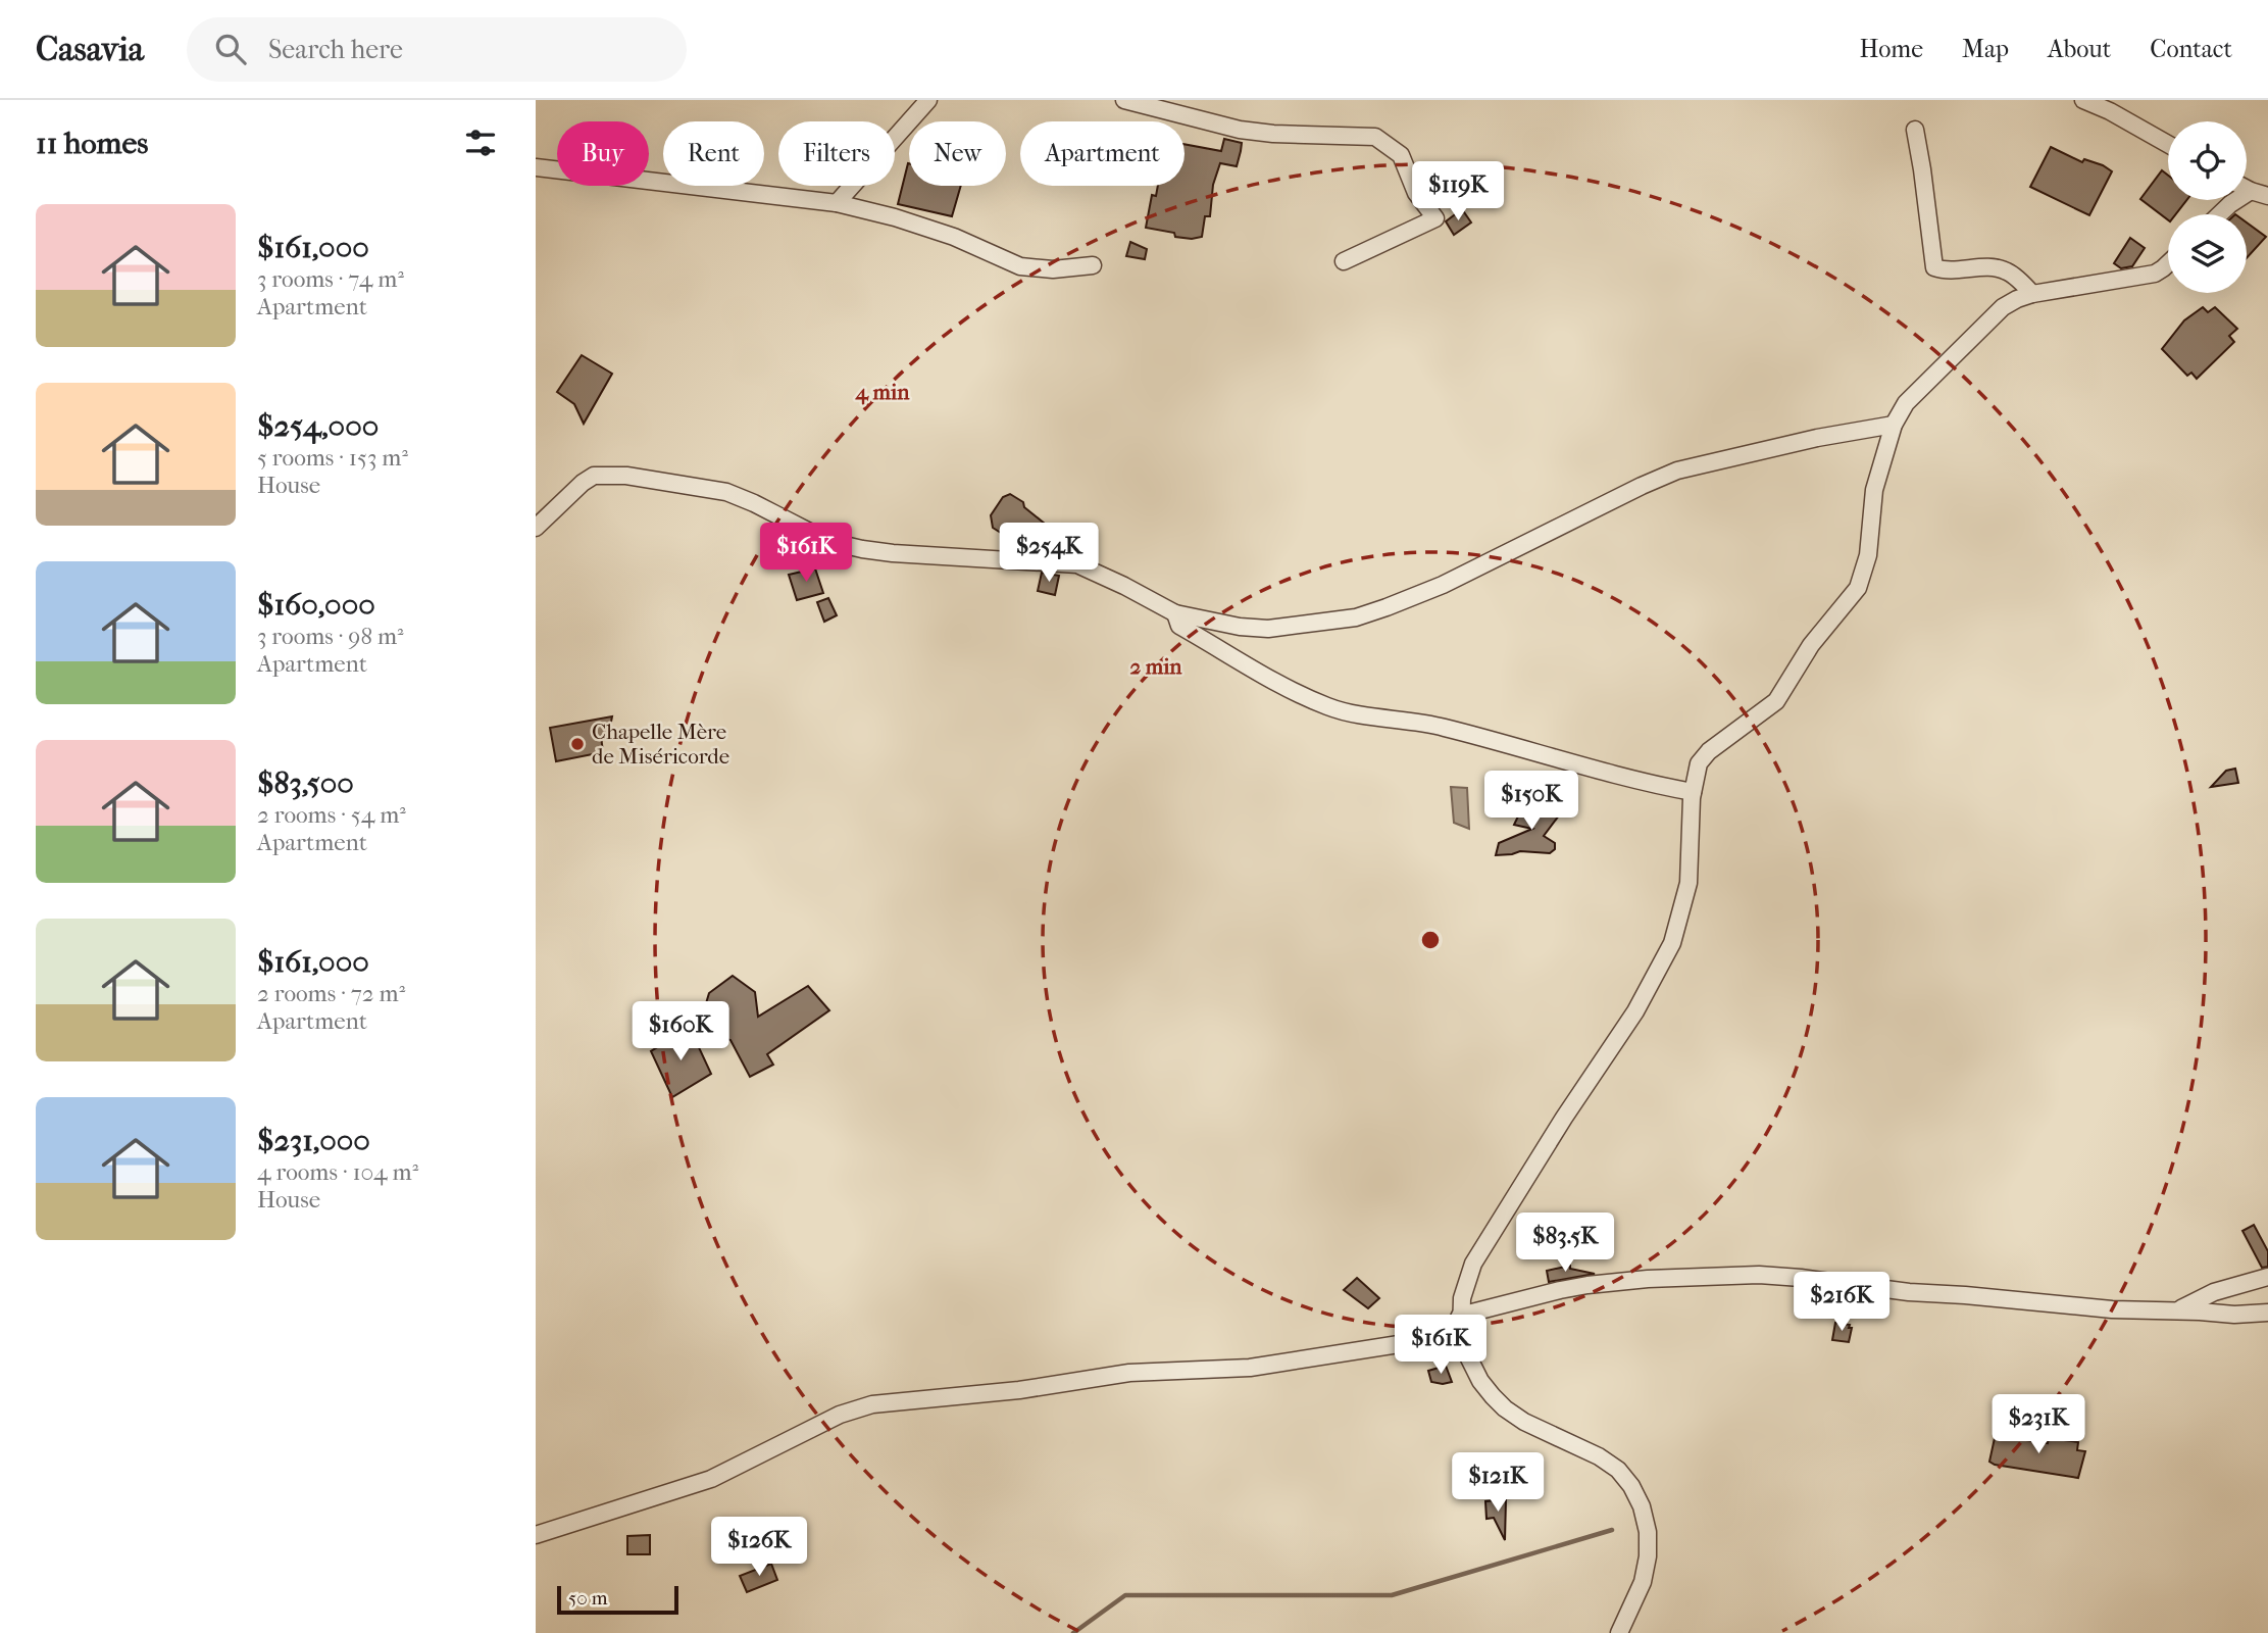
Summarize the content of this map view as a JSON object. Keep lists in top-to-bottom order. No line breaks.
{"places":["Chapelle Mère de Miséricorde"],"scale_bar":"50 m","page":{"header":"Casavia","search":"Search here","nav":["Home","Map","About","Contact"],"heading":"11 homes","chip":["Buy","Rent","Filters","New","Apartment"],"price":["$119K","$161K","$254K","$150K","$160K","$83.5K","$216K","$161K","$231K","$121K","$126K"],"list":[{"name":"$161,000","note":"3 rooms · 74 m² · Apartment"},{"name":"$254,000","note":"5 rooms · 153 m² · House"},{"name":"$160,000","note":"3 rooms · 98 m² · Apartment"},{"name":"$83,500","note":"2 rooms · 54 m² · Apartment"},{"name":"$161,000","note":"2 rooms · 72 m² · Apartment"},{"name":"$231,000","note":"4 rooms · 104 m² · House"}],"scale":"50 m"},"rings":["4 min","2 min"]}
